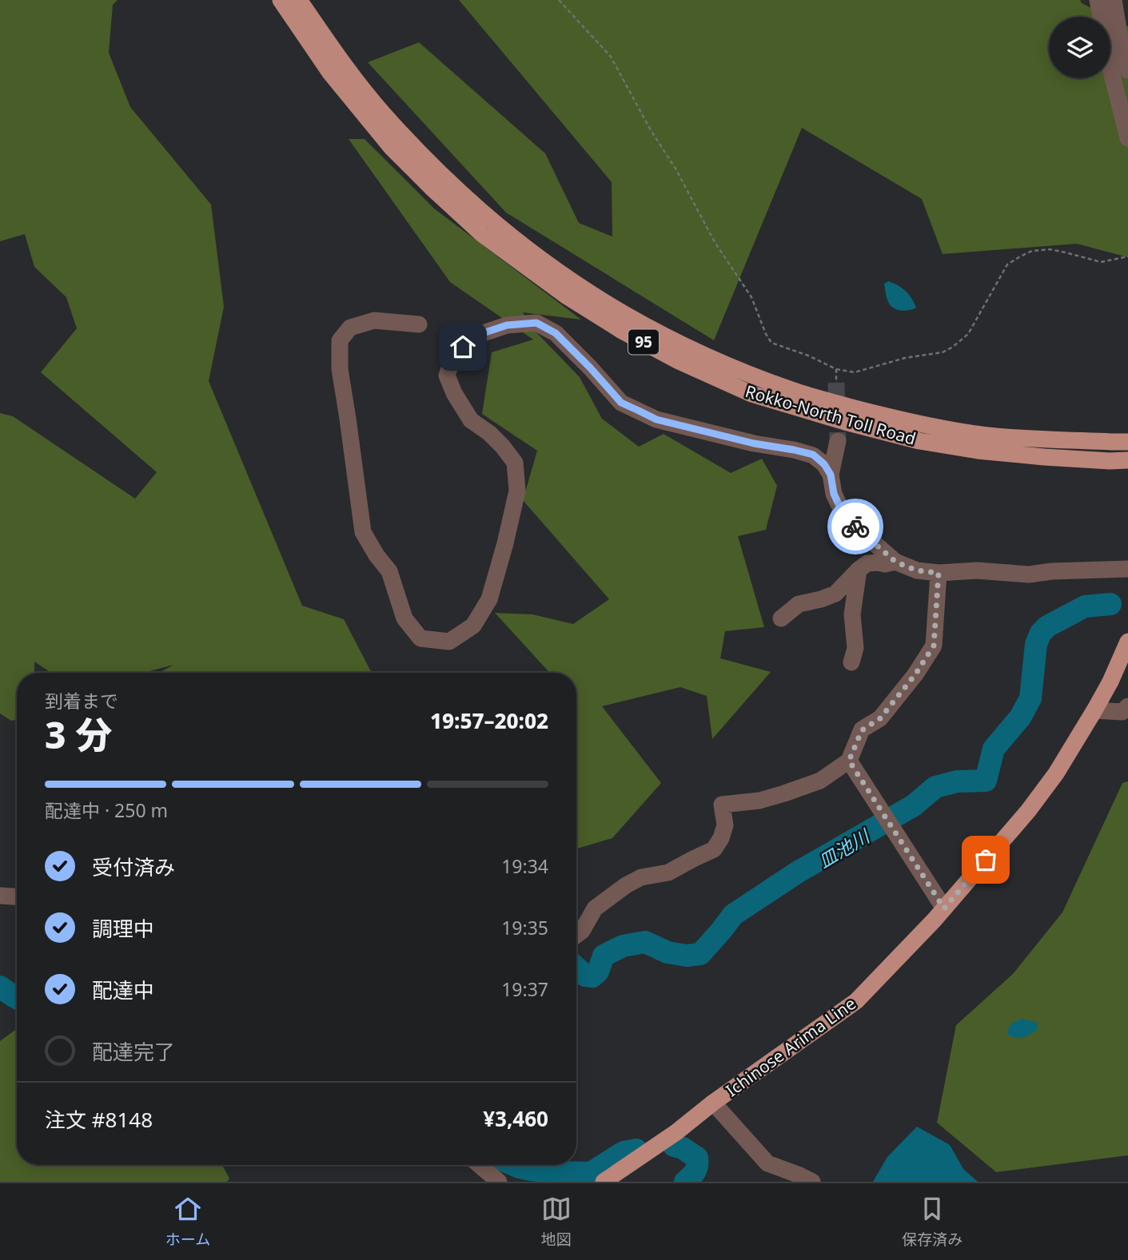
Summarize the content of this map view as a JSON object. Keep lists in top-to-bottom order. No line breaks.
{"streets":{"main road":["95","Rokko-North Toll Road","Ichinose Arima Line"]},"water":["皿池川"],"page":{"heading":["3 分","到着まで","19:57–20:02"],"panel":["注文 #8148","¥3,460"],"bar":"配達中 · 250 m","list":[["受付済み","19:34"],["調理中","19:35"],["配達中","19:37"],"配達完了"],"tabs":["ホーム","地図","保存済み"]}}
